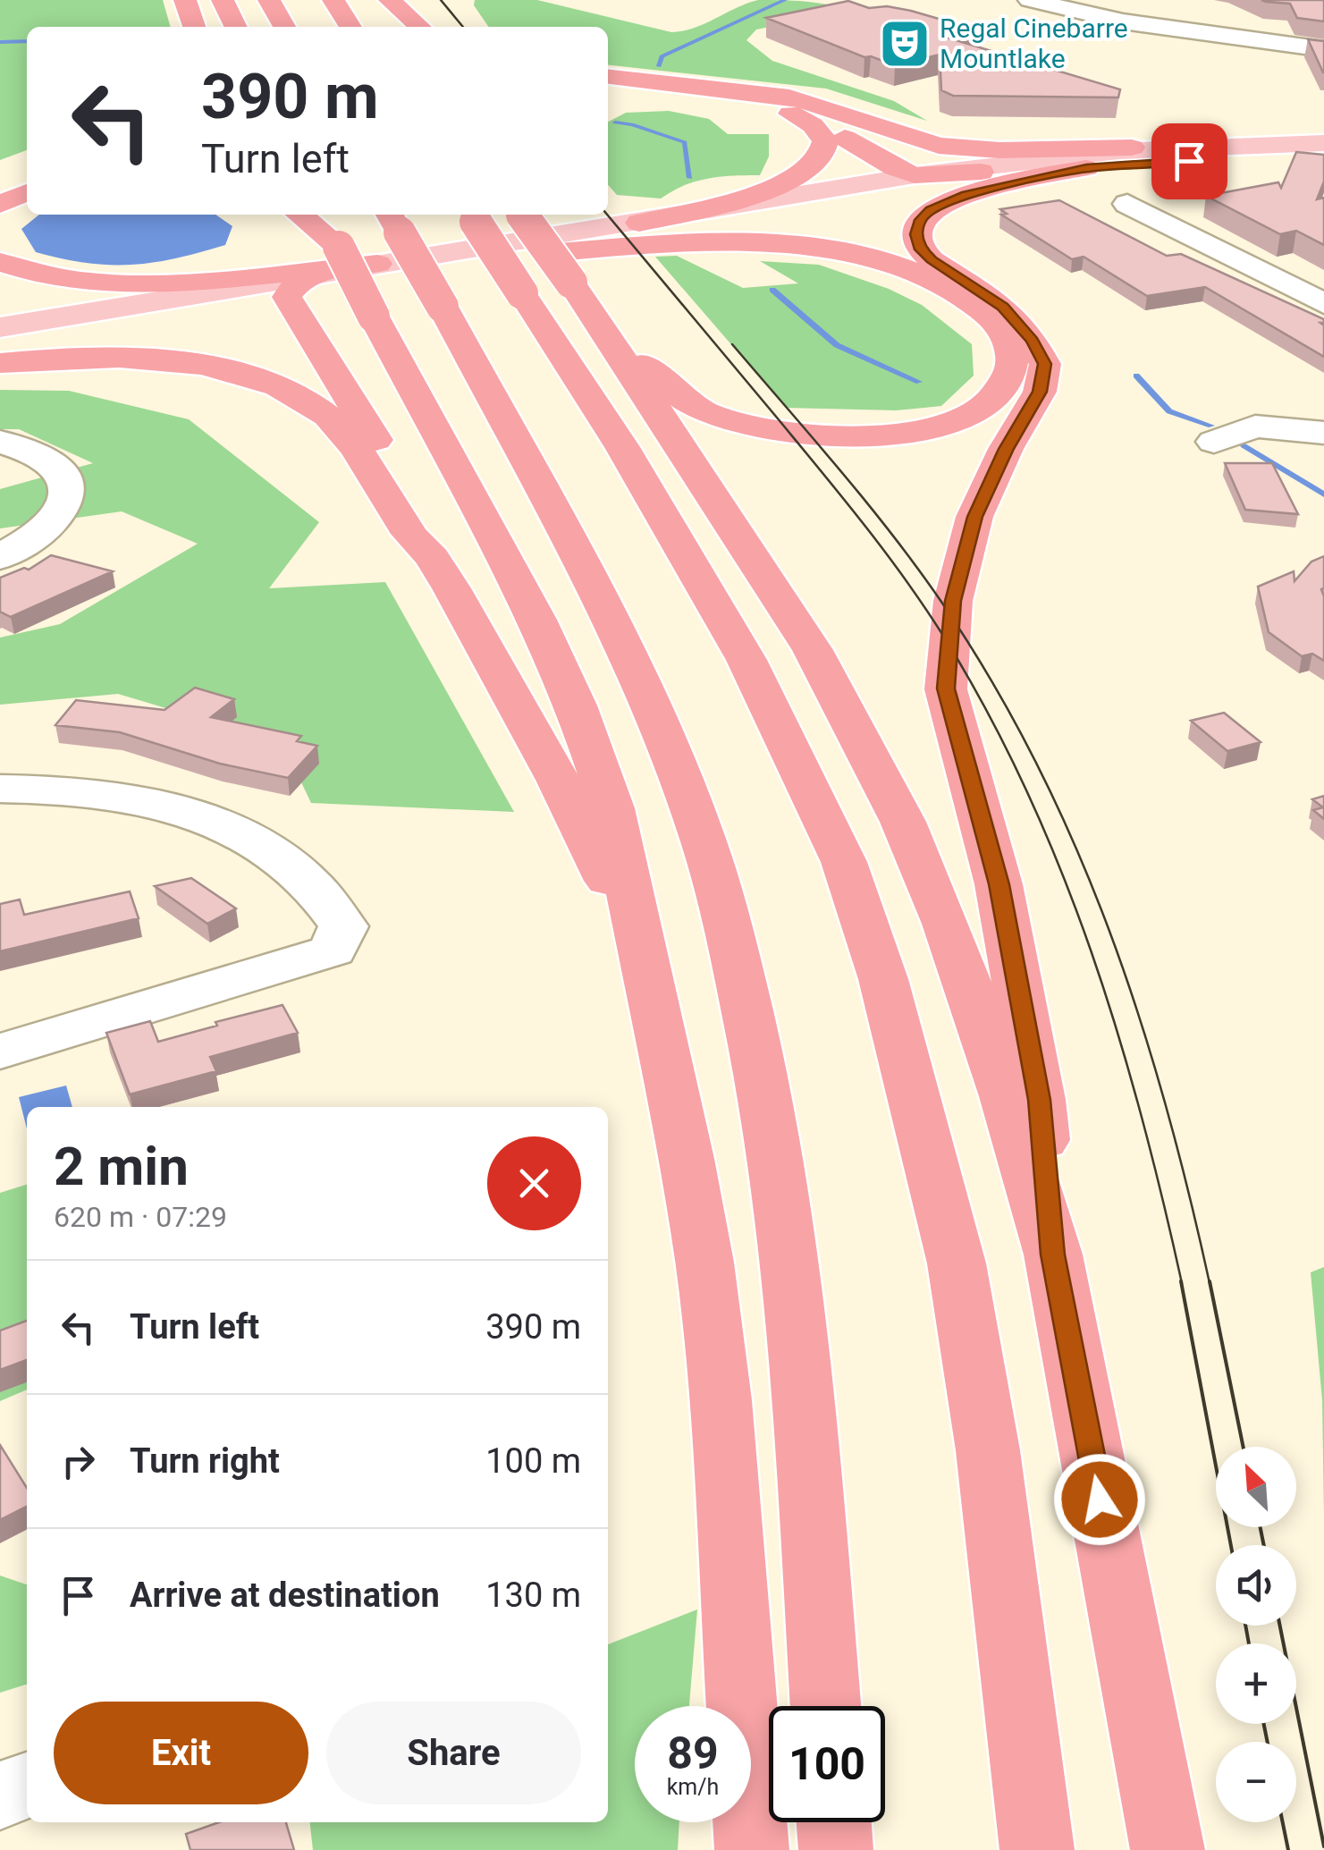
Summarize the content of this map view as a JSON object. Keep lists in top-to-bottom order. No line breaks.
{"places":{"theatre":["Regal Cinebarre Mountlake"]},"north":"top left","page":{"turn":["390 m","Turn left"],"heading":["2 min","620 m · 07:29"],"list":[{"name":"Turn left","value":"390 m"},{"name":"Turn right","value":"100 m"},{"name":"Arrive at destination","value":"130 m"}],"map_buttons":["+","−"],"buttons":["Exit","Share"],"speed":"89 km/h","limit":"100"}}
